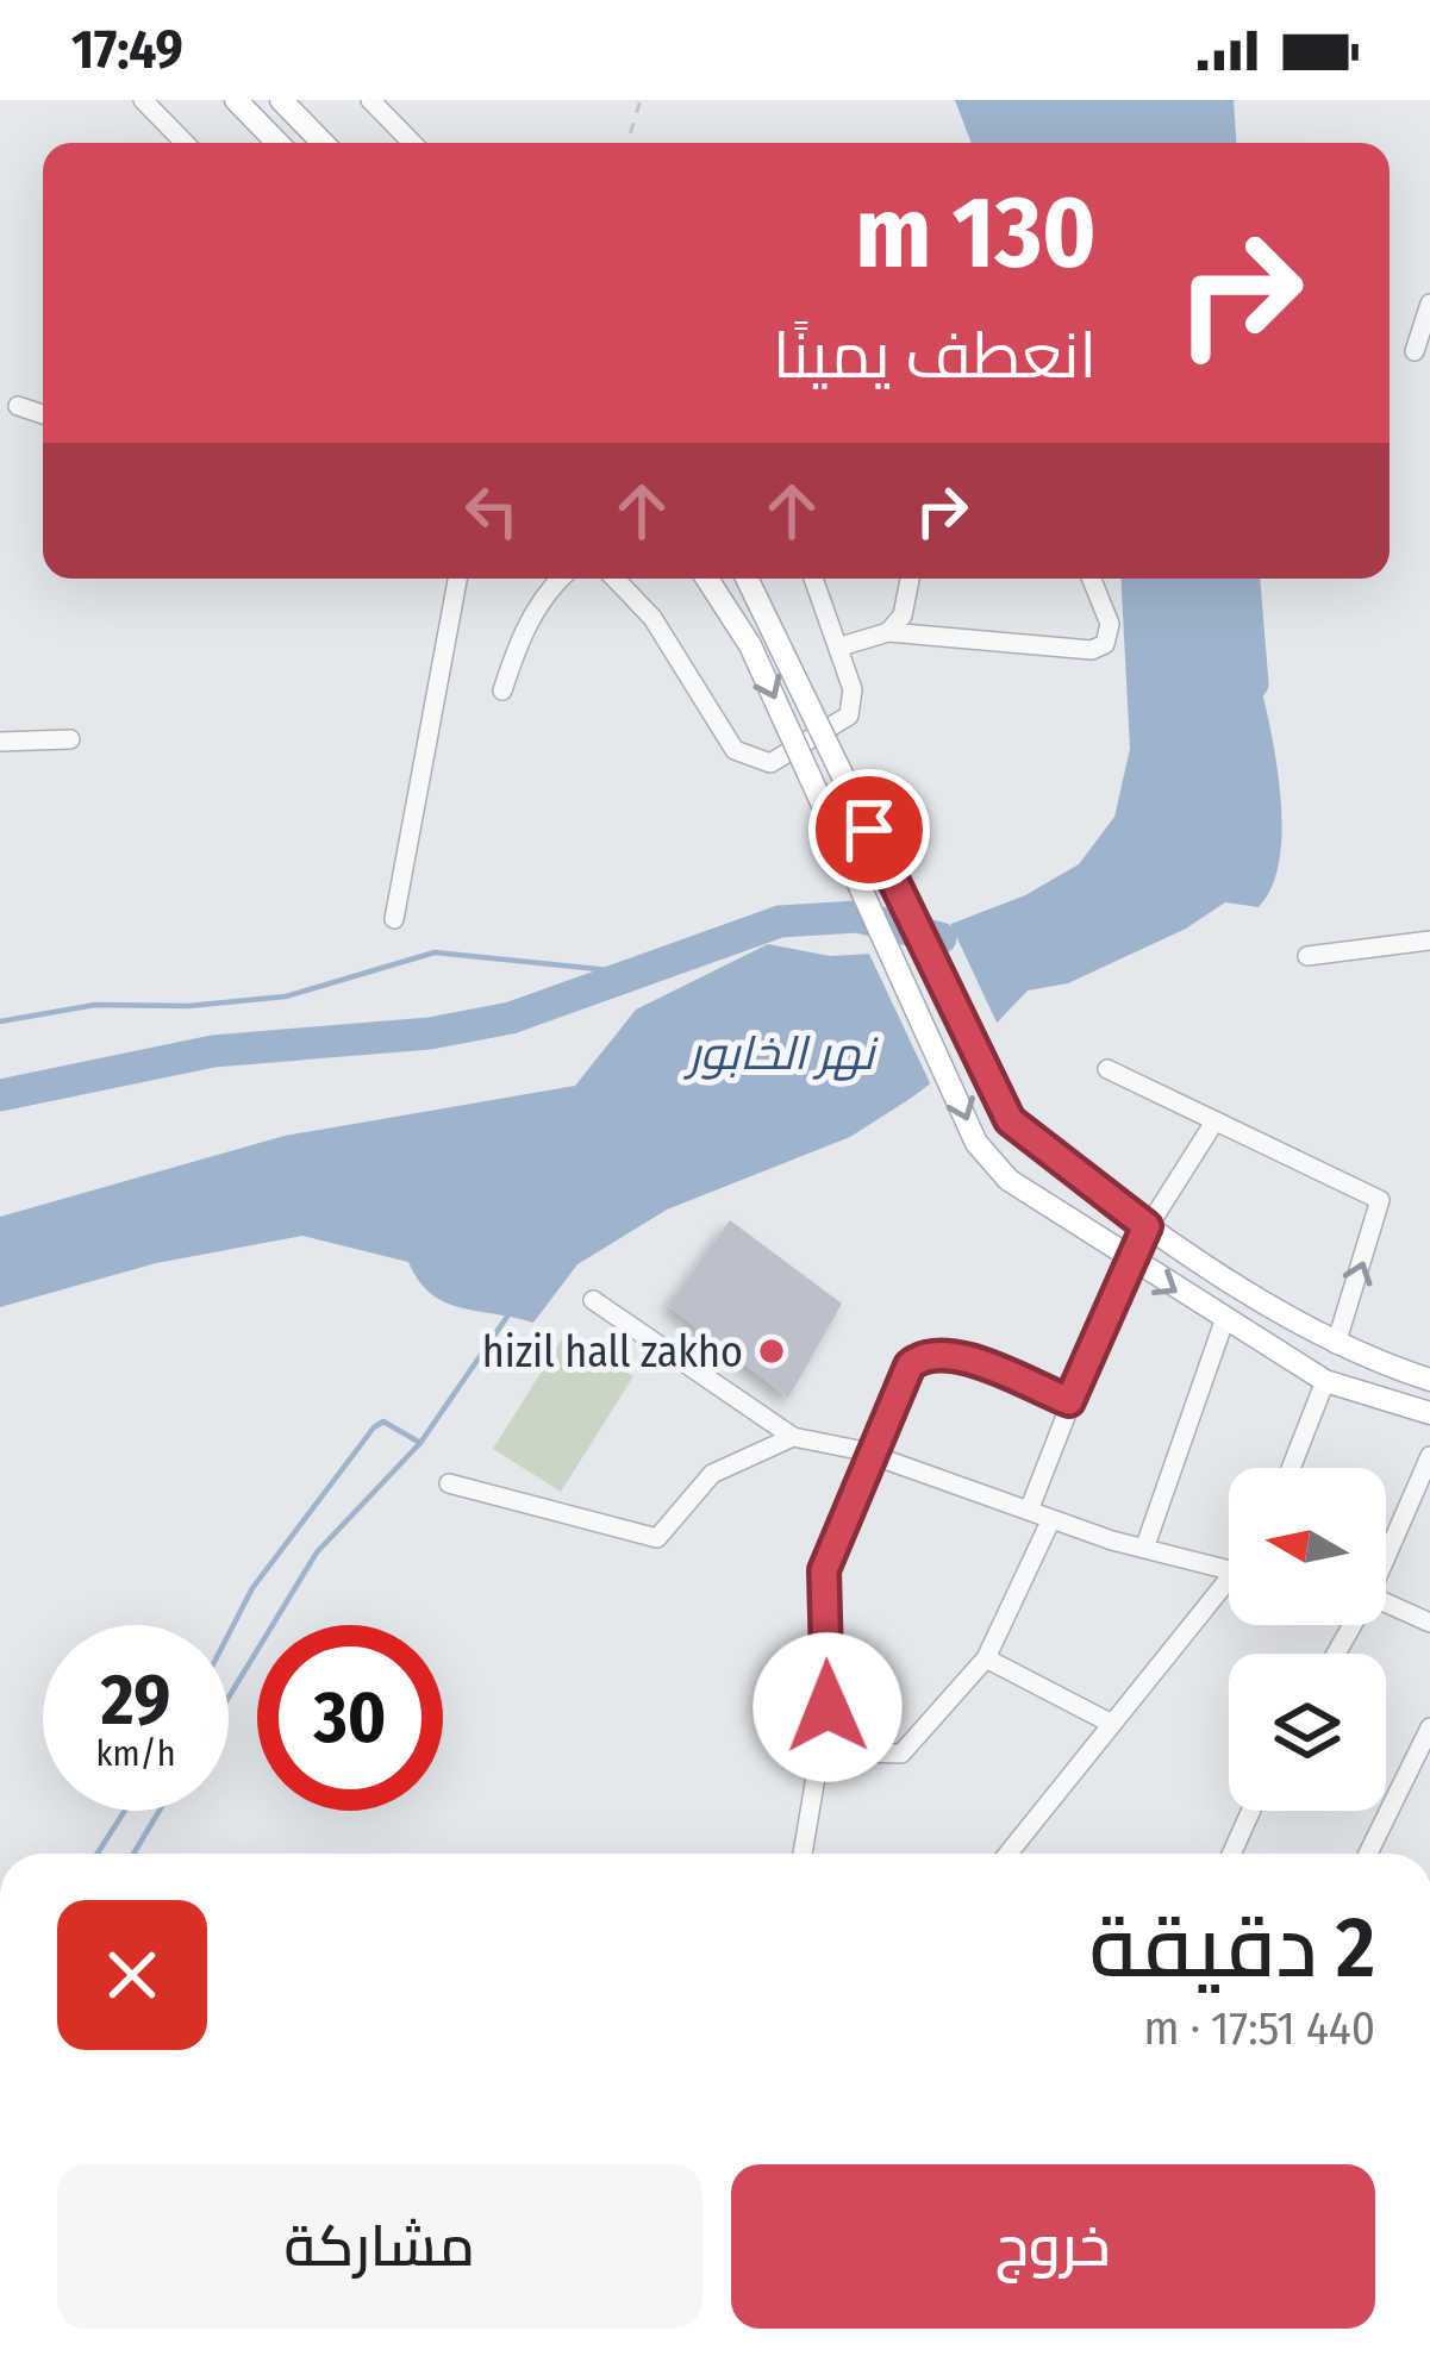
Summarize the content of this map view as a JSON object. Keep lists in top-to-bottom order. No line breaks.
{"water":["نهر الخابور"],"places":["hizil hall zakho"],"north":"left","page":{"status":"17:49","turn":["130 m","انعطف يمينًا"],"speed":"29 km/h","limit":"30","heading":["2 دقيقة","440 m · 17:51"],"buttons":["خروج","مشاركة"]}}
